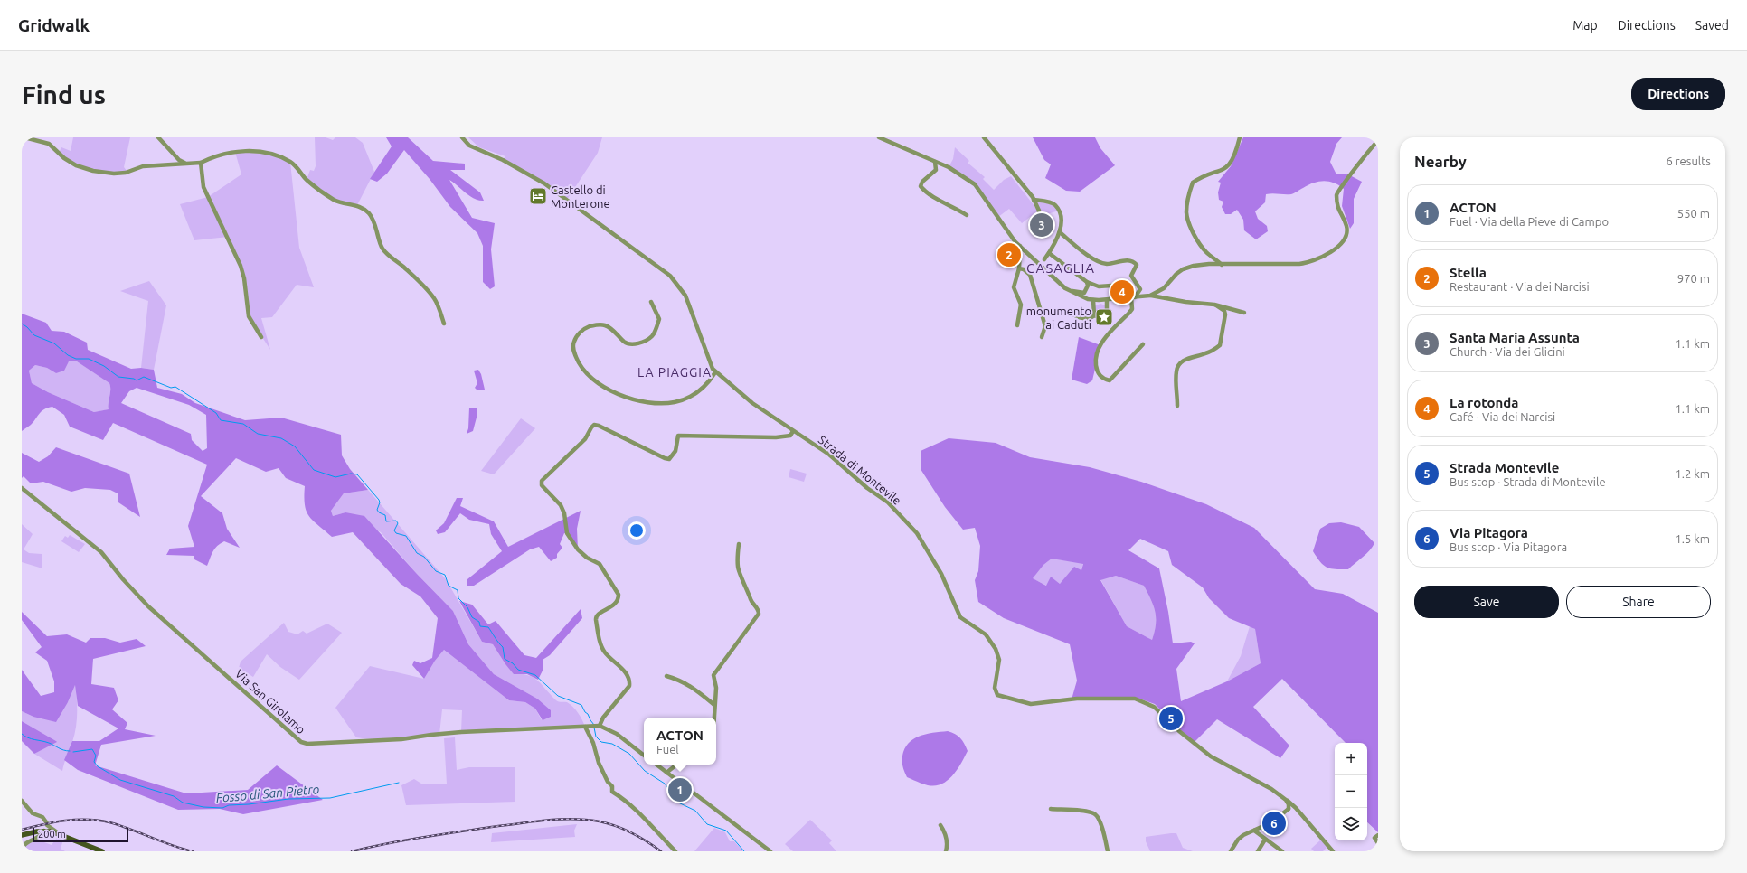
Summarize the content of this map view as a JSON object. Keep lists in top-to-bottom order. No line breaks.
{"streets":{"street":["Strada di Montevile","Via San Girolamo"]},"districts":["CASAGLIA","LA PIAGGIA"],"water":["Fosso di San Pietro"],"places":{"hotel":["Castello di Monterone"],"place":["monumento ai Caduti"]},"scale_bar":"200 m","page":{"header":"Gridwalk","nav":["Map","Directions","Saved"],"buttons":["Directions",["Save","Share"]],"title":"Find us","heading":["Nearby","6 results"],"list":[{"mark":"1","name":"ACTON","note":"Fuel · Via della Pieve di Campo","value":"550 m"},{"mark":"2","name":"Stella","note":"Restaurant · Via dei Narcisi","value":"970 m"},{"mark":"3","name":"Santa Maria Assunta","note":"Church · Via dei Glicini","value":"1.1 km"},{"mark":"4","name":"La rotonda","note":"Café · Via dei Narcisi","value":"1.1 km"},{"mark":"5","name":"Strada Montevile","note":"Bus stop · Strada di Montevile","value":"1.2 km"},{"mark":"6","name":"Via Pitagora","note":"Bus stop · Via Pitagora","value":"1.5 km"}],"pins":["3","2","4","5","1","6"],"popup":["ACTON","Fuel"],"map_buttons":["+","−"],"scale":"200 m"}}
